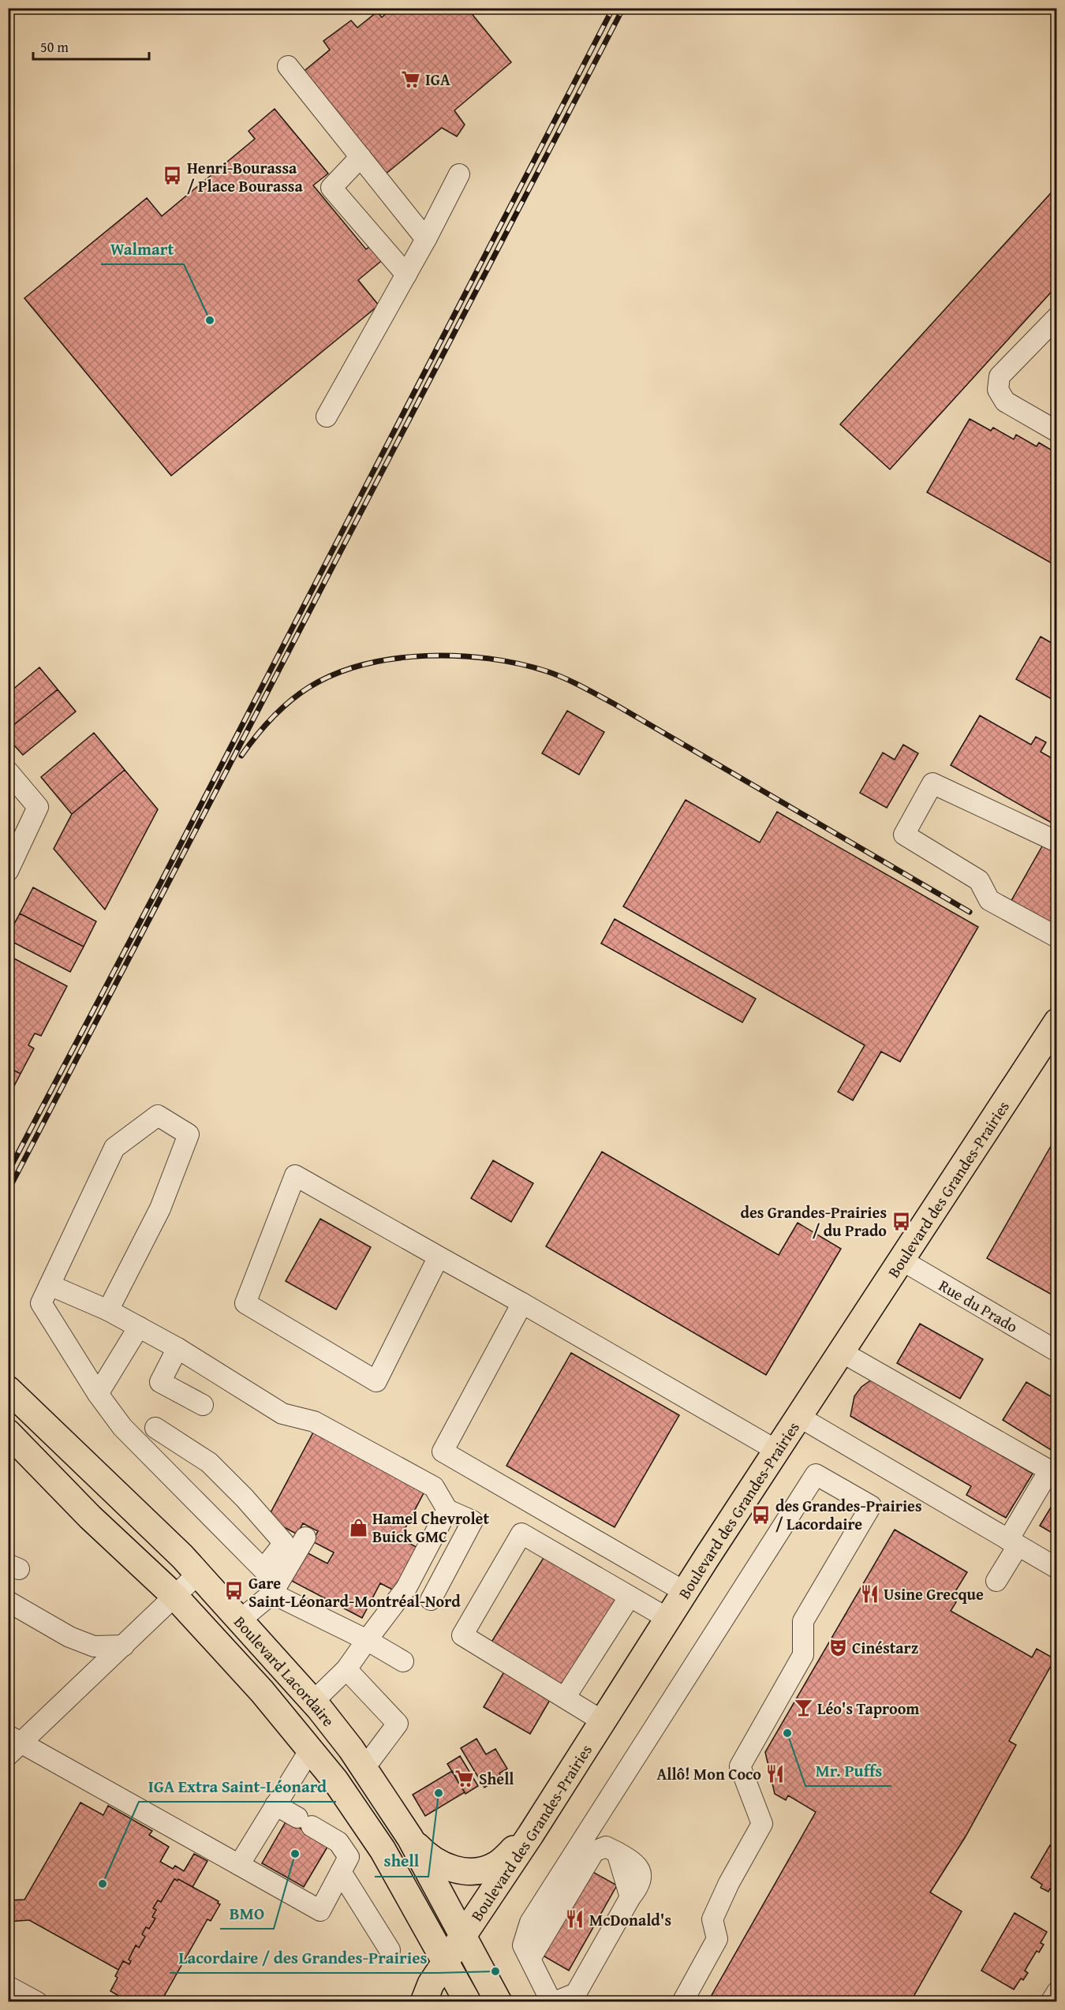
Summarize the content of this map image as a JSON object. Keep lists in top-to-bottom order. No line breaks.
{"streets":{"main road":["Boulevard des Grandes-Prairies","Boulevard Lacordaire"],"street":["Rue du Prado"]},"crossings":[["Boulevard des Grandes-Prairies","Rue du Prado"],["Boulevard des Grandes-Prairies","Boulevard Lacordaire"]],"places":{"supermarket":["IGA","Shell"],"bus stop":["Henri-Bourassa / Place Bourassa","des Grandes-Prairies / du Prado","des Grandes-Prairies / Lacordaire","Gare Saint-Léonard-Montréal-Nord"],"other":["Walmart","Mr. Puffs","shell","BMO","IGA Extra Saint-Léonard","Lacordaire / des Grandes-Prairies"],"shop":["Hamel Chevrolet Buick GMC"],"restaurant":["Usine Grecque","Allô! Mon Coco","McDonald's"],"theatre":["Cinéstarz"],"bar":["Léo's Taproom"]},"scale_bar":"50 m"}
